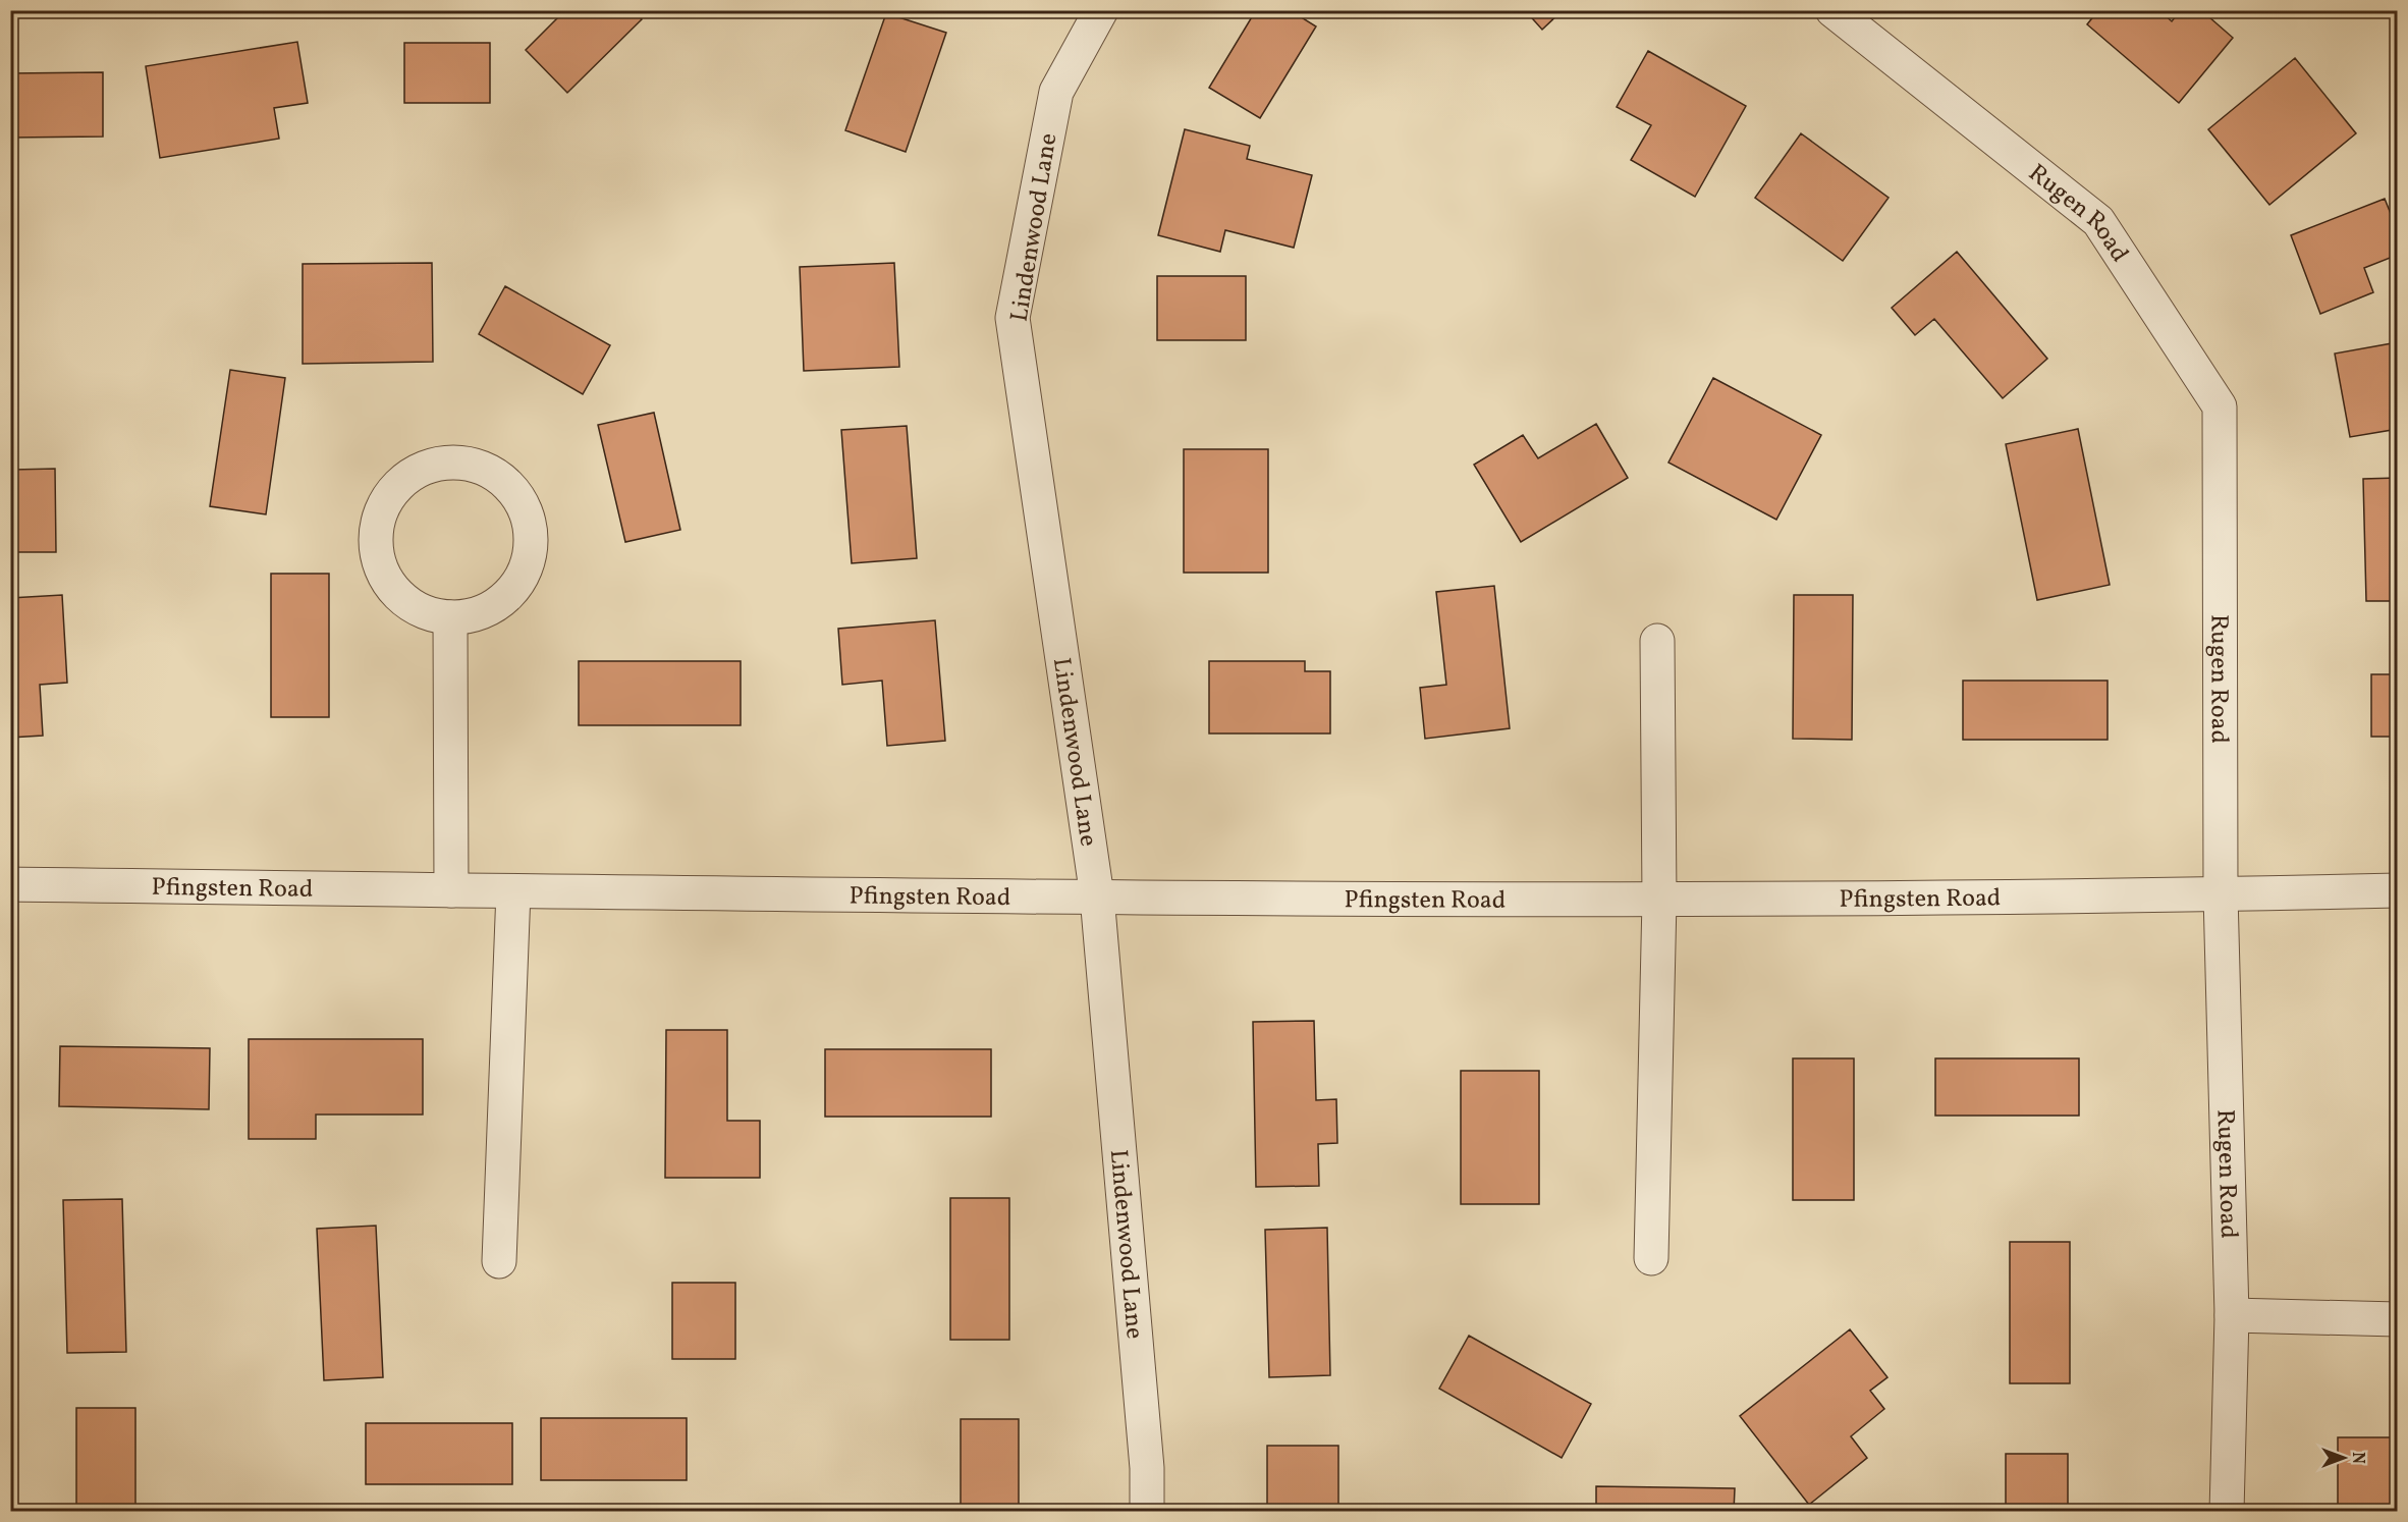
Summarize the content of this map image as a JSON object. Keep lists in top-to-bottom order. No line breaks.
{"streets":{"street":["Rugen Road","Lindenwood Lane","Pfingsten Road"]},"crossings":[["Rugen Road","Pfingsten Road"],["Lindenwood Lane","Pfingsten Road"]],"north":"right"}
